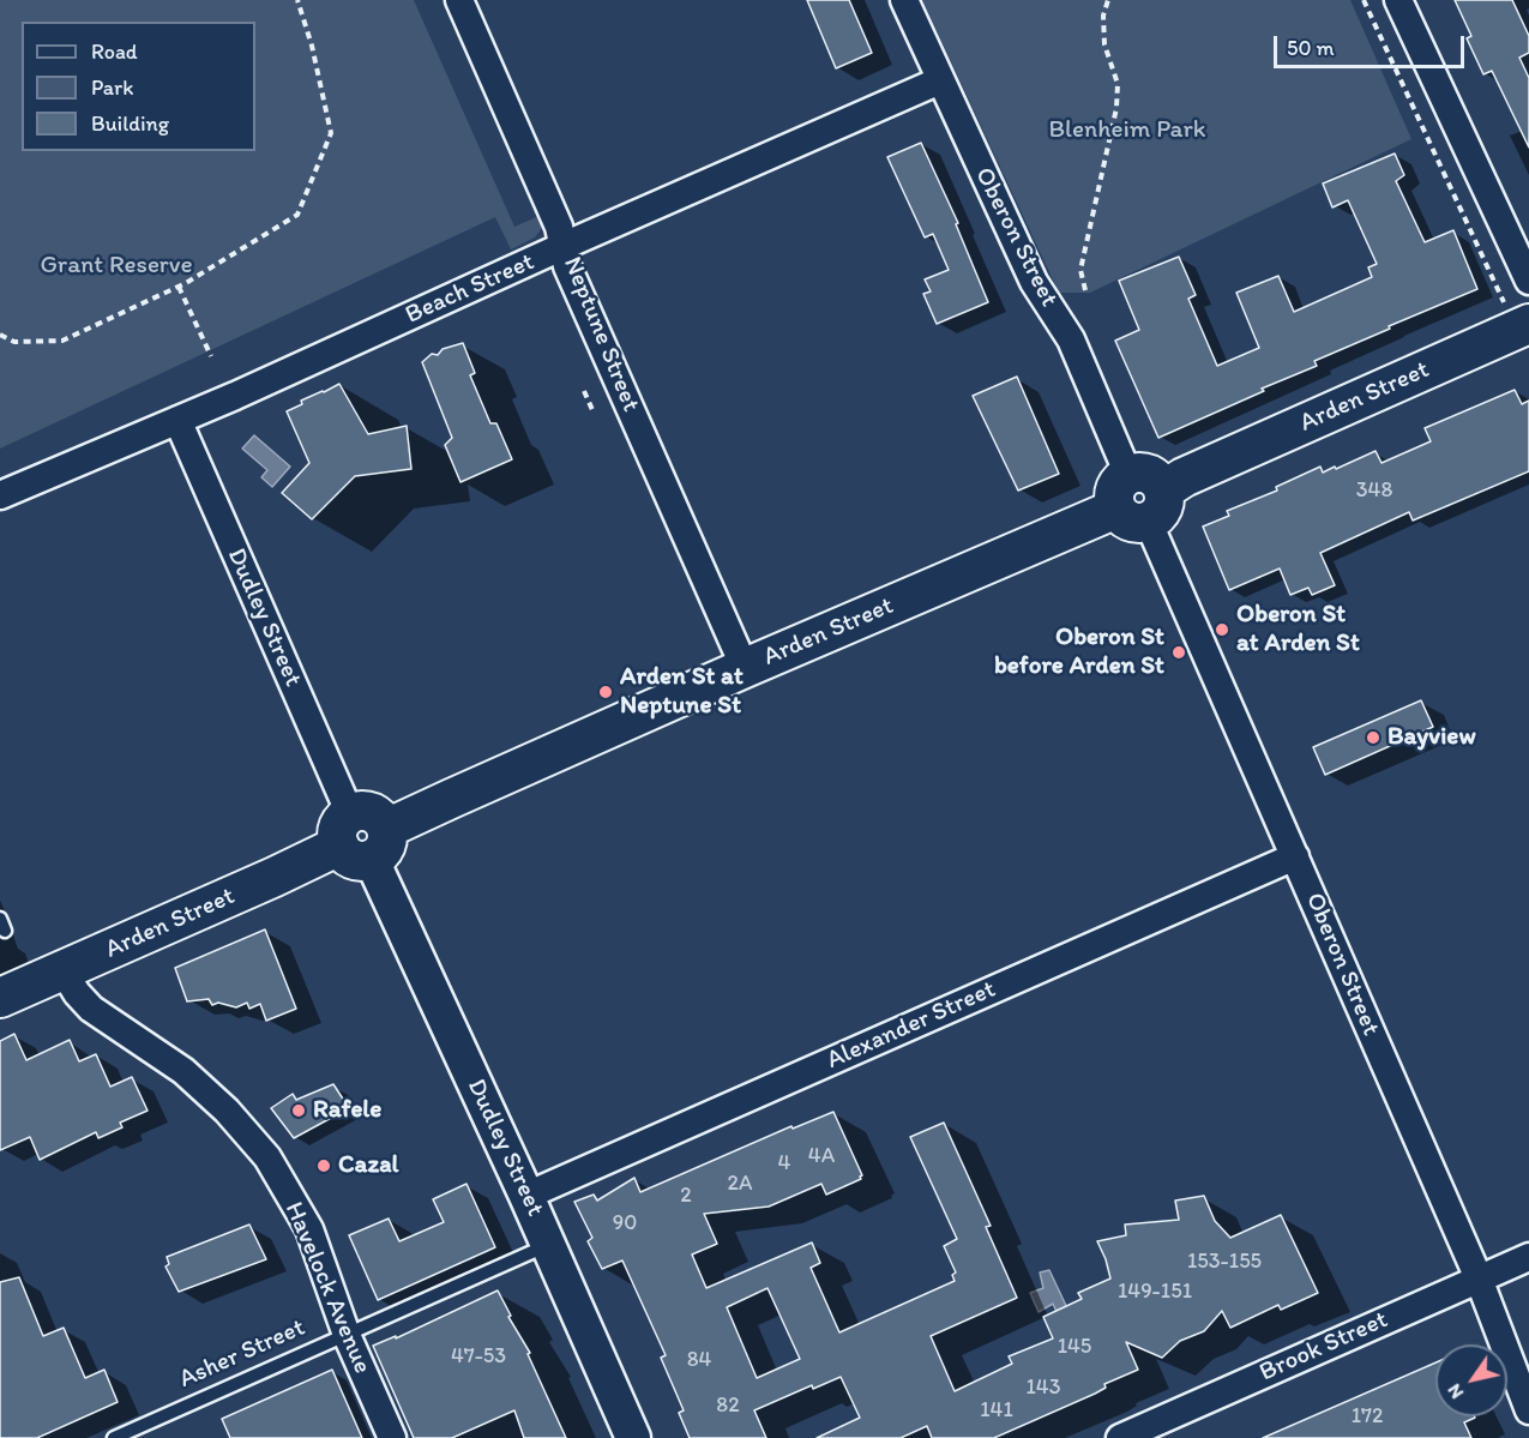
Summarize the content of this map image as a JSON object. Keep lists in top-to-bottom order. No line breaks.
{"streets":{"main road":["Arden Street"],"street":["Oberon Street","Beach Street","Neptune Street","Dudley Street","Alexander Street","Havelock Avenue","Brook Street"],"lane":["Asher Street"]},"crossings":[["Oberon Street","Beach Street"],["Oberon Street","Arden Street"],["Oberon Street","Alexander Street"],["Oberon Street","Brook Street"],["Beach Street","Neptune Street"],["Beach Street","Dudley Street"],["Neptune Street","Arden Street"],["Arden Street","Dudley Street"],["Arden Street","Havelock Avenue"],["Dudley Street","Alexander Street"],["Dudley Street","Asher Street"],["Havelock Avenue","Asher Street"]],"parks":["Blenheim Park","Grant Reserve"],"places":["Oberon St at Arden St","Oberon St before Arden St","Arden St at Neptune St","Bayview","Rafele","Cazal"],"house_numbers":["348","4A","4","2A","2","90","153-155","149-151","145","47-53","84","143","82","141","172"],"legend":["Road","Park","Building"],"scale_bar":"50 m","north":"bottom left"}
